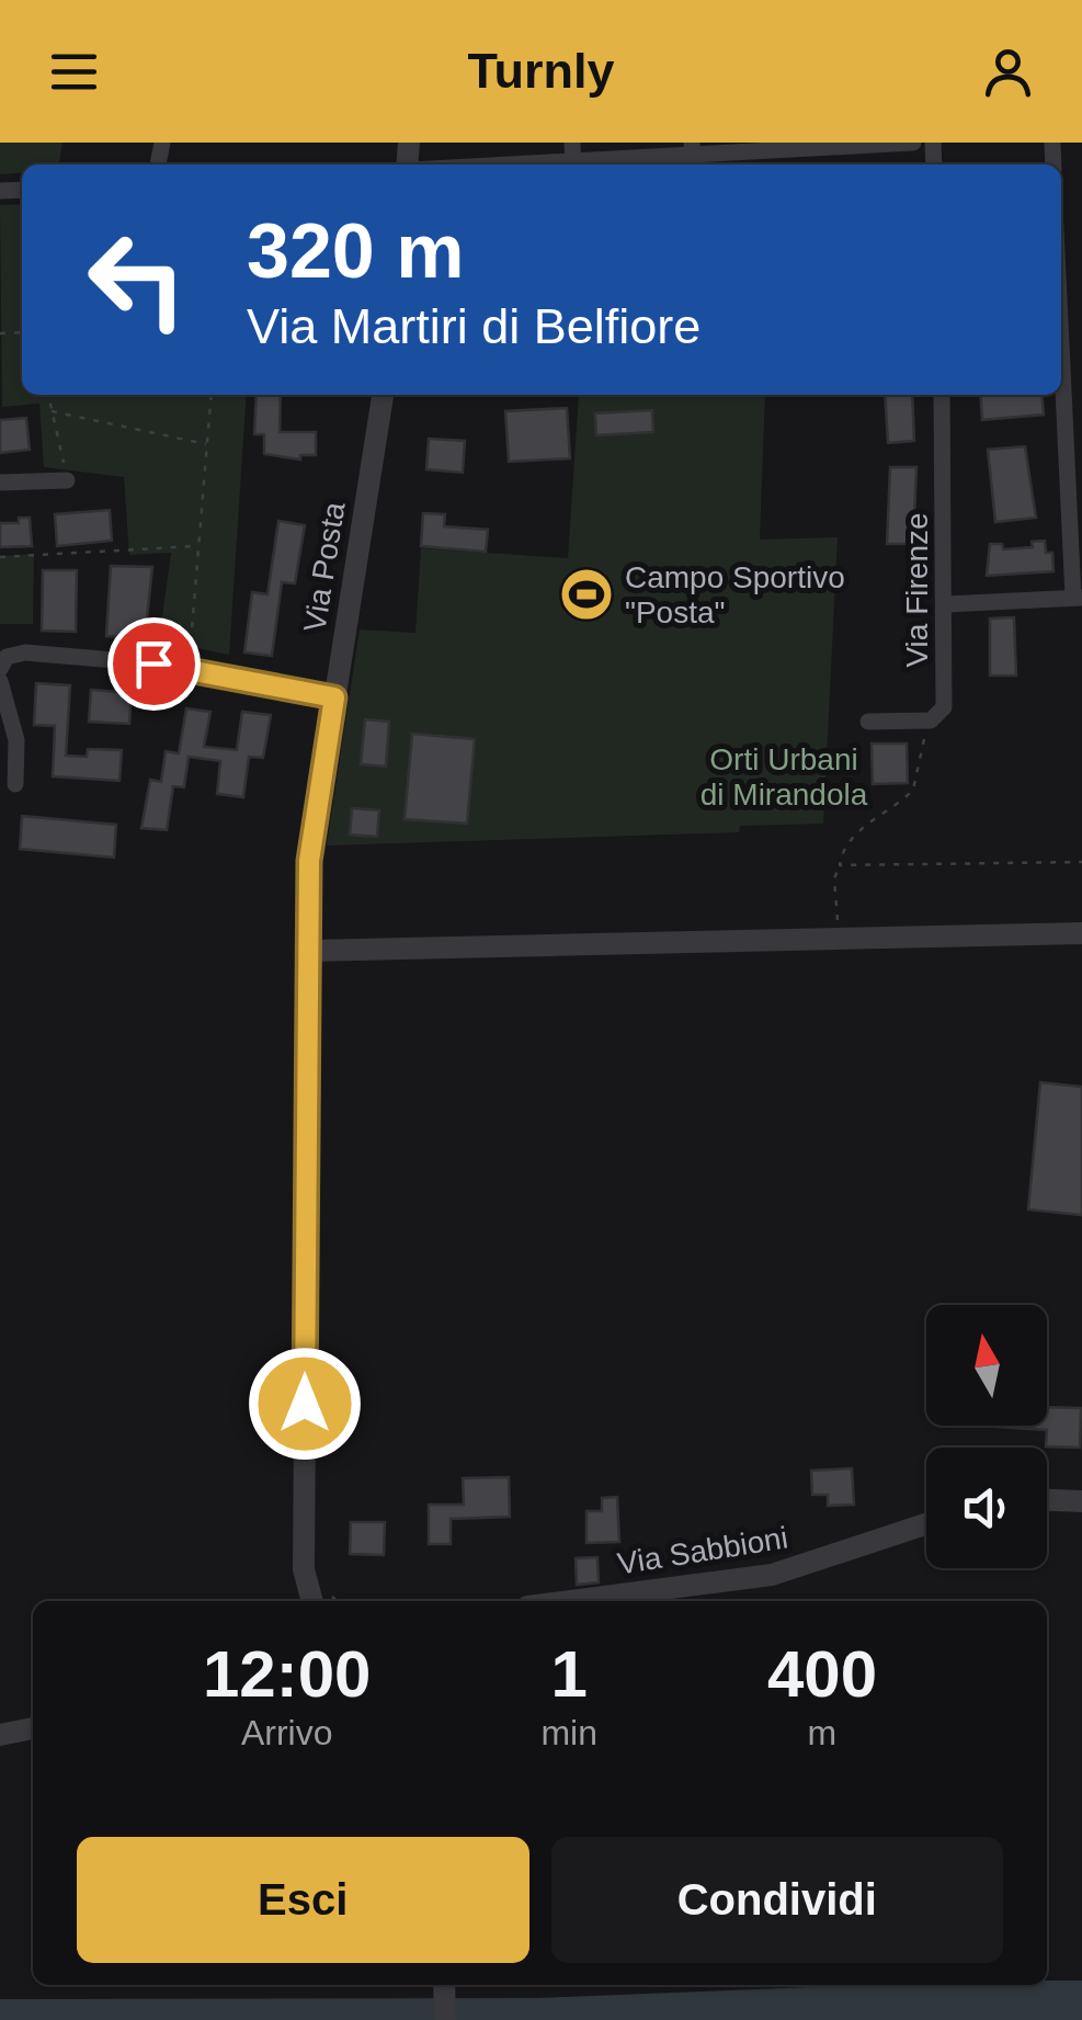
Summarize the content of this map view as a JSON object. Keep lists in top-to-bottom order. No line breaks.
{"streets":{"street":["Via Posta","Via Firenze","Via Sabbioni"]},"parks":["Orti Urbani di Mirandola"],"places":{"sports":["Campo Sportivo \"Posta\""]},"north":"top","page":{"header":"Turnly","turn":["320 m","Via Martiri di Belfiore"],"eta":["12:00","Arrivo","1","min","400","m"],"buttons":["Esci","Condividi"]}}
